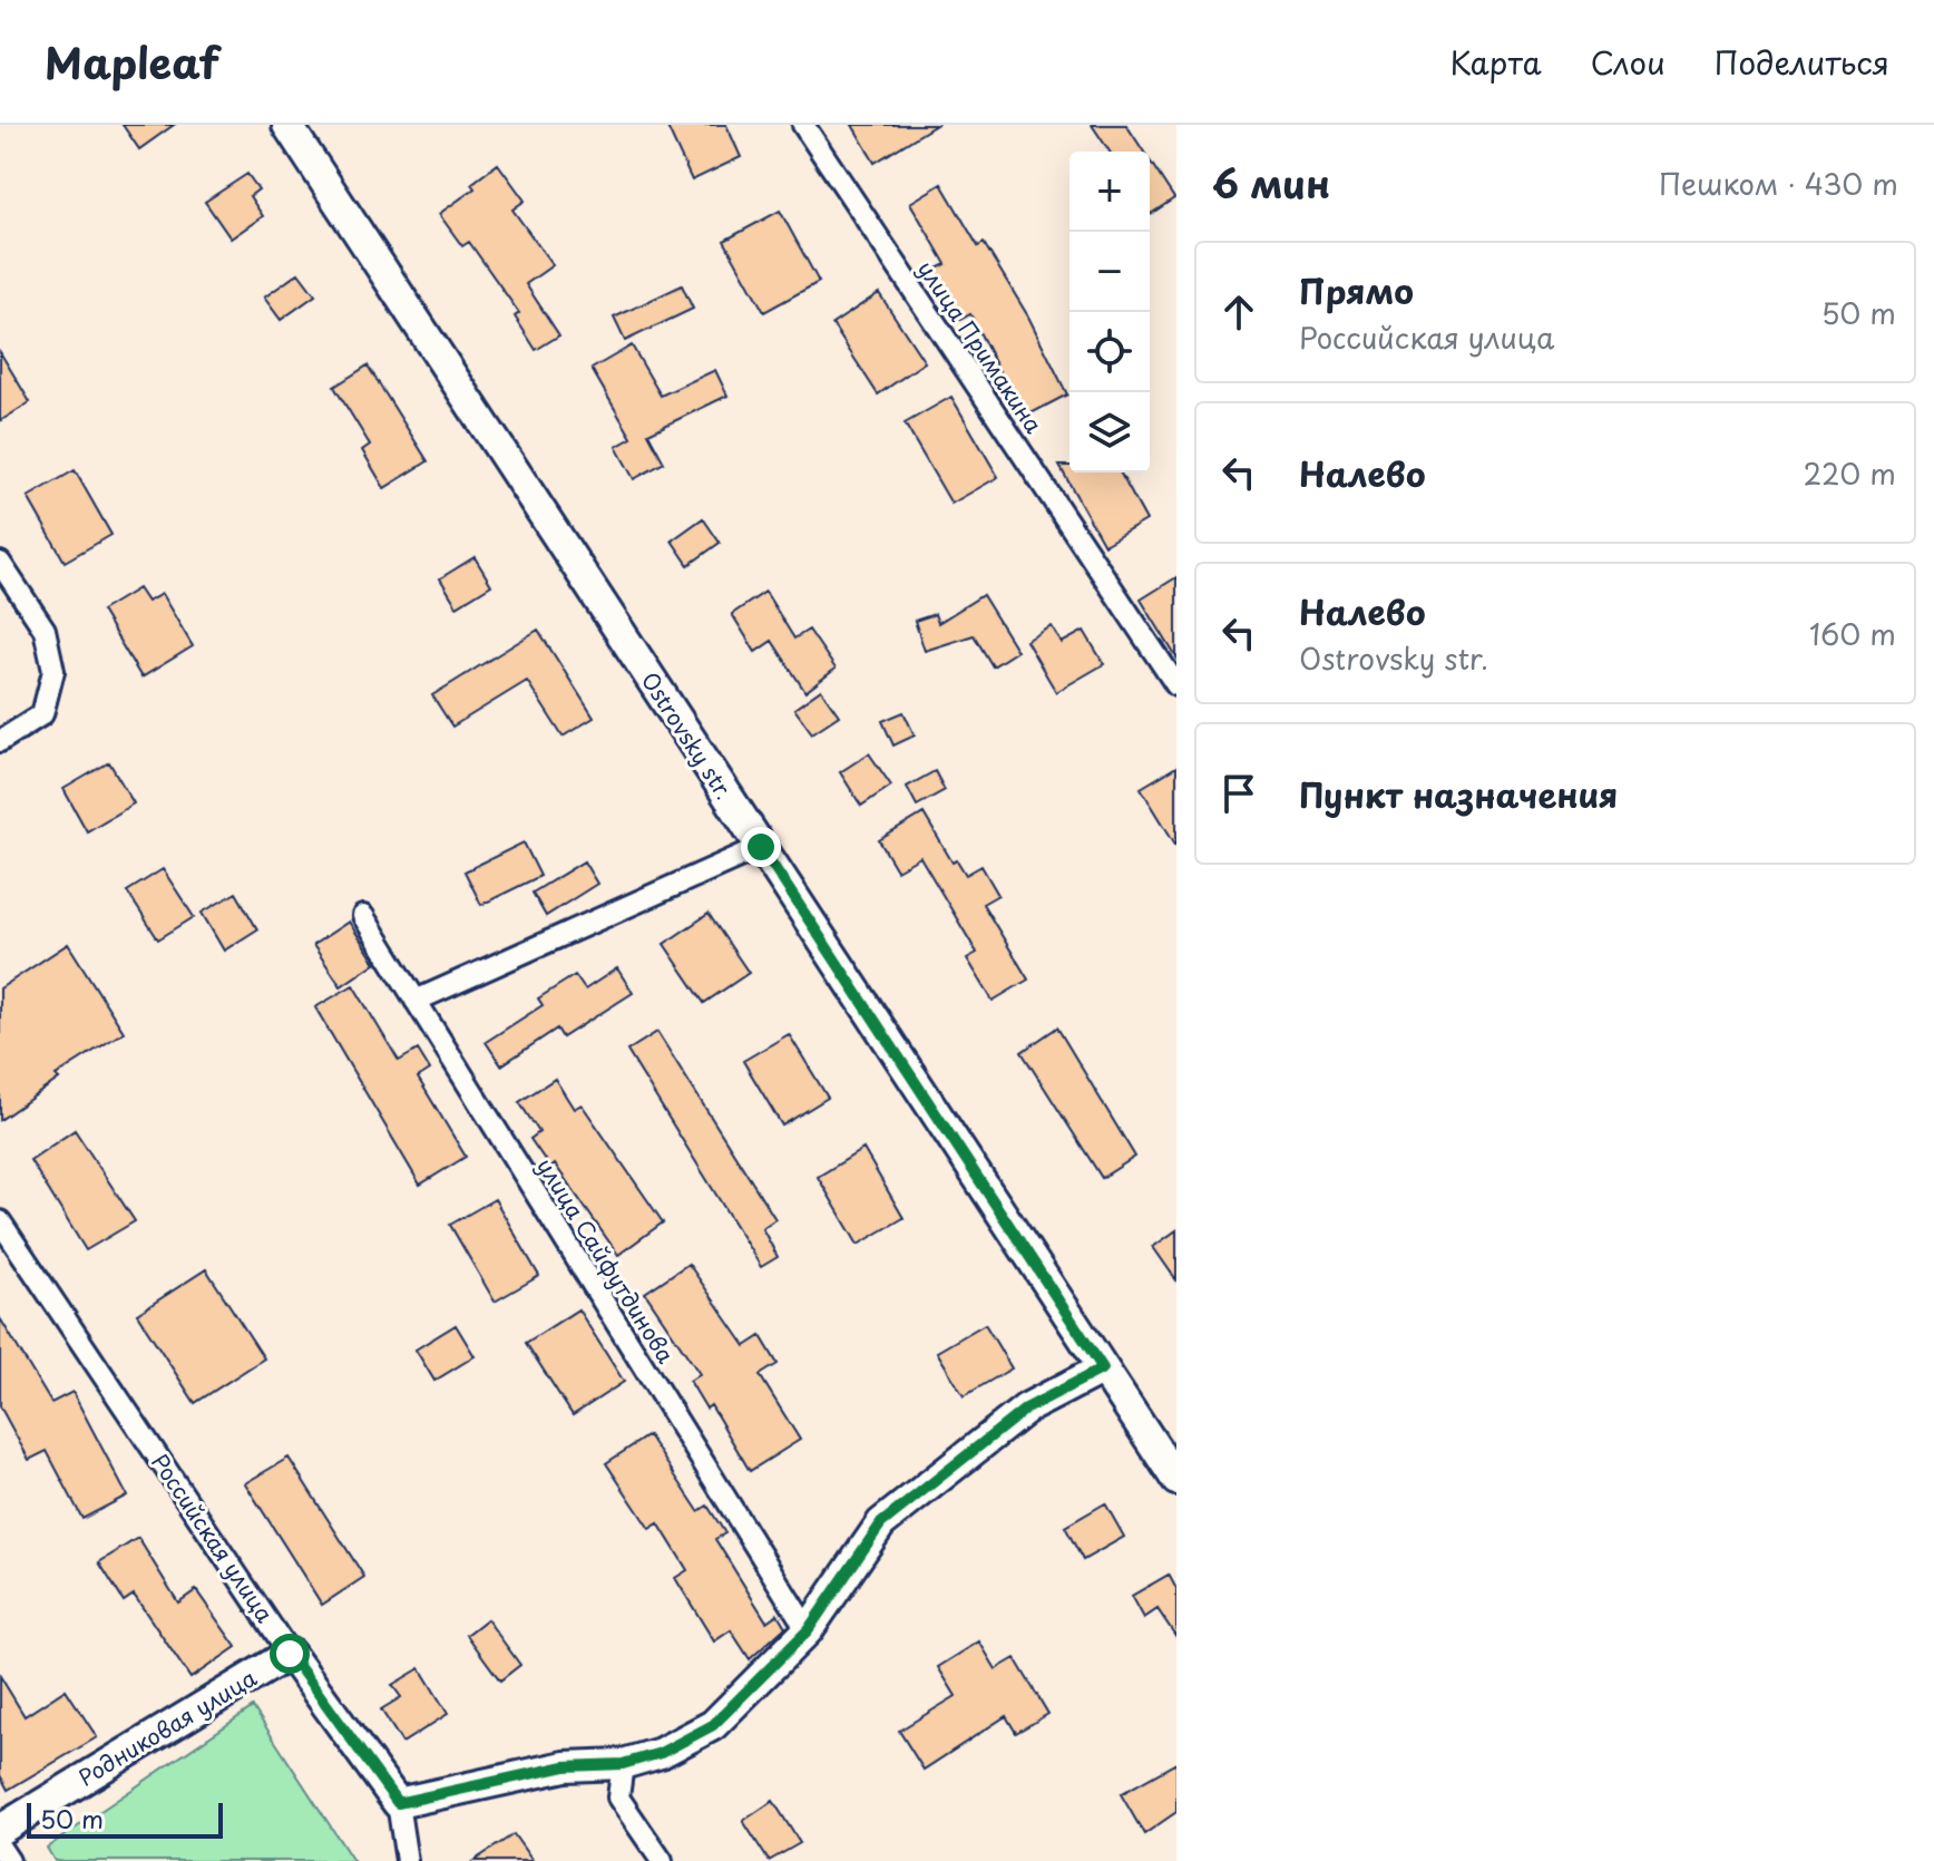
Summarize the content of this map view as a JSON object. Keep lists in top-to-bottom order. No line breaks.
{"streets":{"main road":["Ostrovsky str.","Российская улица","Родниковая улица"],"street":["улица Примакина","улица Сайфутдинова"]},"crossings":[["Российская улица","Родниковая улица"]],"scale_bar":"50 m","page":{"header":"Mapleaf","nav":["Карта","Слои","Поделиться"],"heading":["6 мин","Пешком · 430 m"],"map_buttons":["+","−"],"list":[["Прямо","Российская улица","50 m"],["Налево","220 m"],["Налево","Ostrovsky str.","160 m"],"Пункт назначения"],"scale":"50 m"}}
